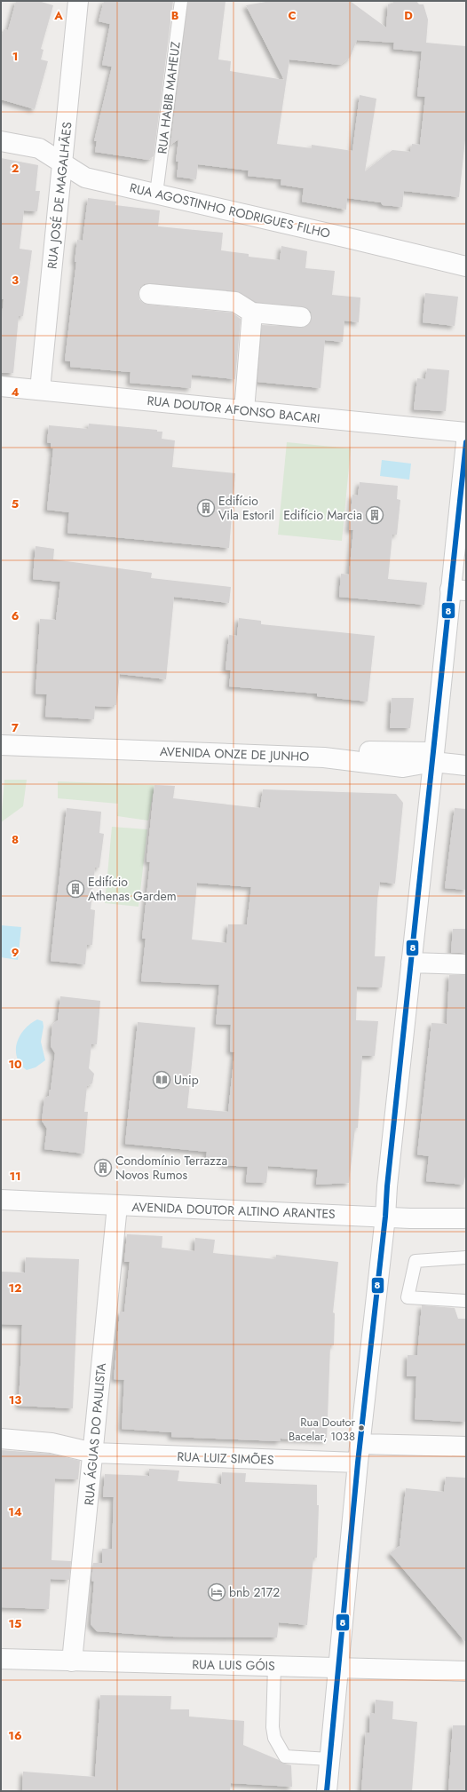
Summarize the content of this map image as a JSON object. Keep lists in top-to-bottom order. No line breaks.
{"streets":{"street":["RUA JOSÉ DE MAGALHÃES","RUA AGOSTINHO RODRIGUES FILHO","RUA DOUTOR AFONSO BACARI","AVENIDA ONZE DE JUNHO","AVENIDA DOUTOR ALTINO ARANTES","RUA ÁGUAS DO PAULISTA","RUA LUIZ SIMÕES","RUA LUIS GÓIS"],"lane":["RUA HABIB MAHEUZ"]},"crossings":[["RUA HABIB MAHEUZ","RUA AGOSTINHO RODRIGUES FILHO"],["RUA JOSÉ DE MAGALHÃES","RUA AGOSTINHO RODRIGUES FILHO"],["RUA JOSÉ DE MAGALHÃES","RUA DOUTOR AFONSO BACARI"],["AVENIDA DOUTOR ALTINO ARANTES","RUA ÁGUAS DO PAULISTA"],["RUA ÁGUAS DO PAULISTA","RUA LUIZ SIMÕES"],["RUA ÁGUAS DO PAULISTA","RUA LUIS GÓIS"]],"places":{"building":["Edifício Vila Estoril","Edifício Marcia","Edifício Athenas Gardem","Condomínio Terrazza Novos Rumos"],"library":["Unip"],"other":["Rua Doutor Bacelar, 1038"],"hotel":["bnb 2172"]},"lines":["transit line 8"],"grid":{"columns":["A","B","C","D"],"rows":["1","2","3","4","5","6","7","8","9","10","11","12","13","14","15","16"]}}
